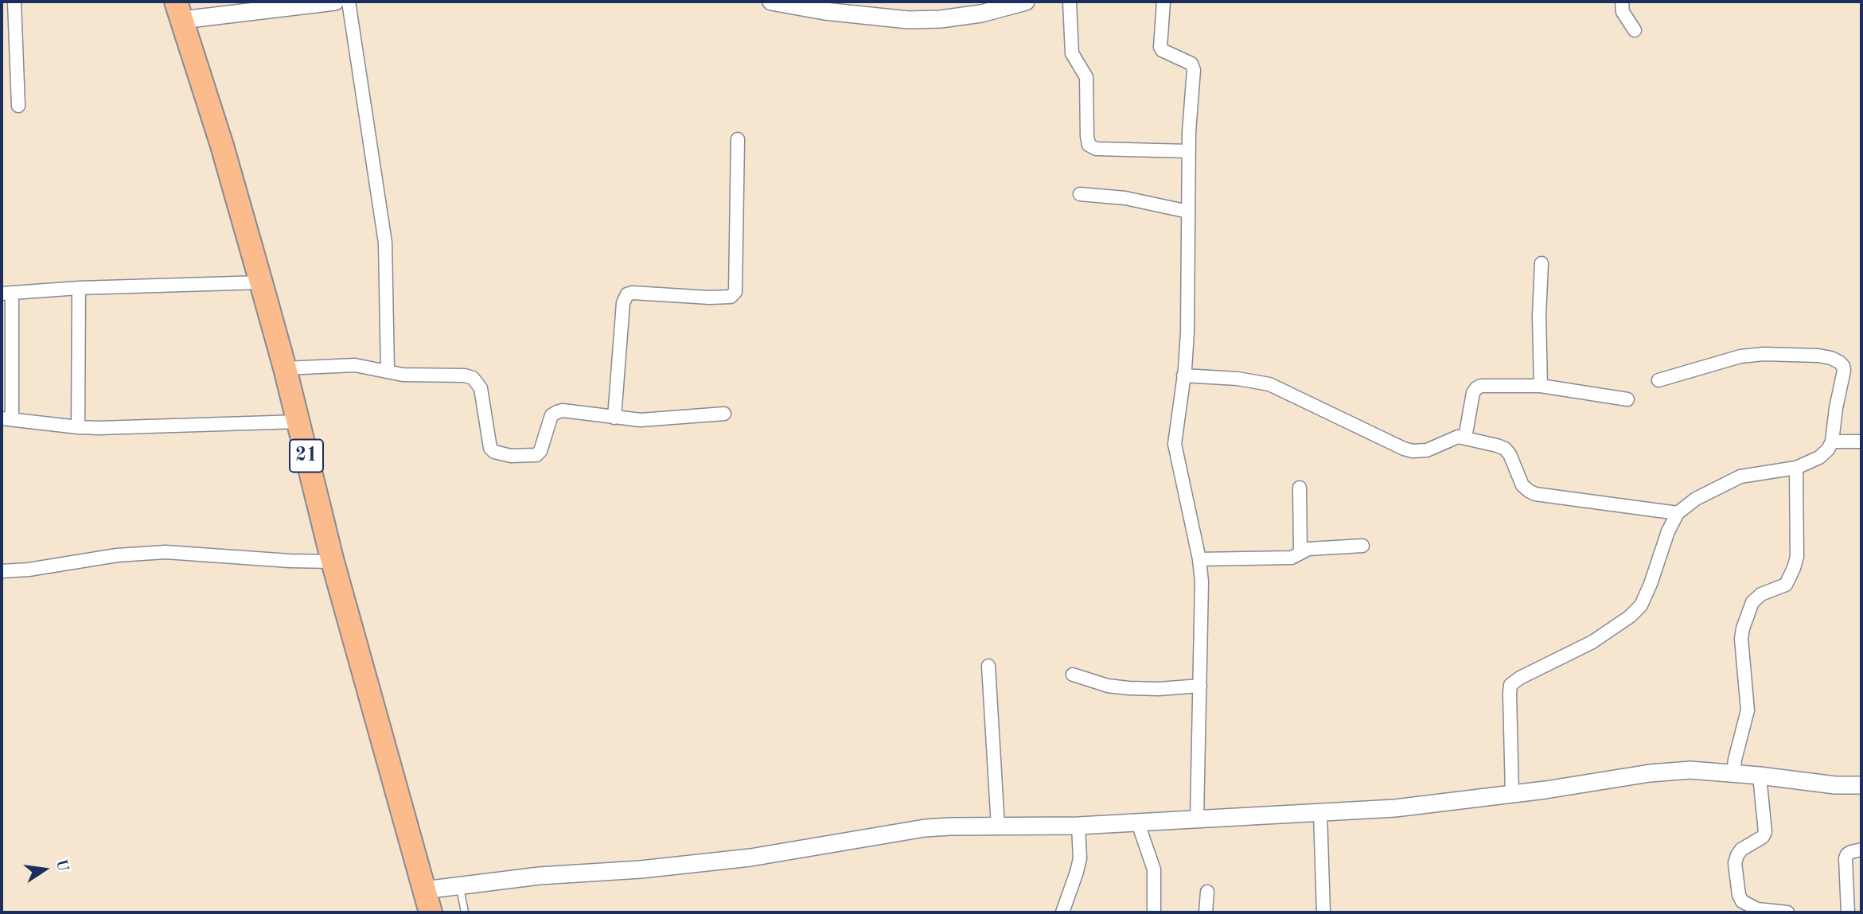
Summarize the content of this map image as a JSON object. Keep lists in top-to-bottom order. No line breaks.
{"streets":{"highway":["21"]},"north":"right"}
